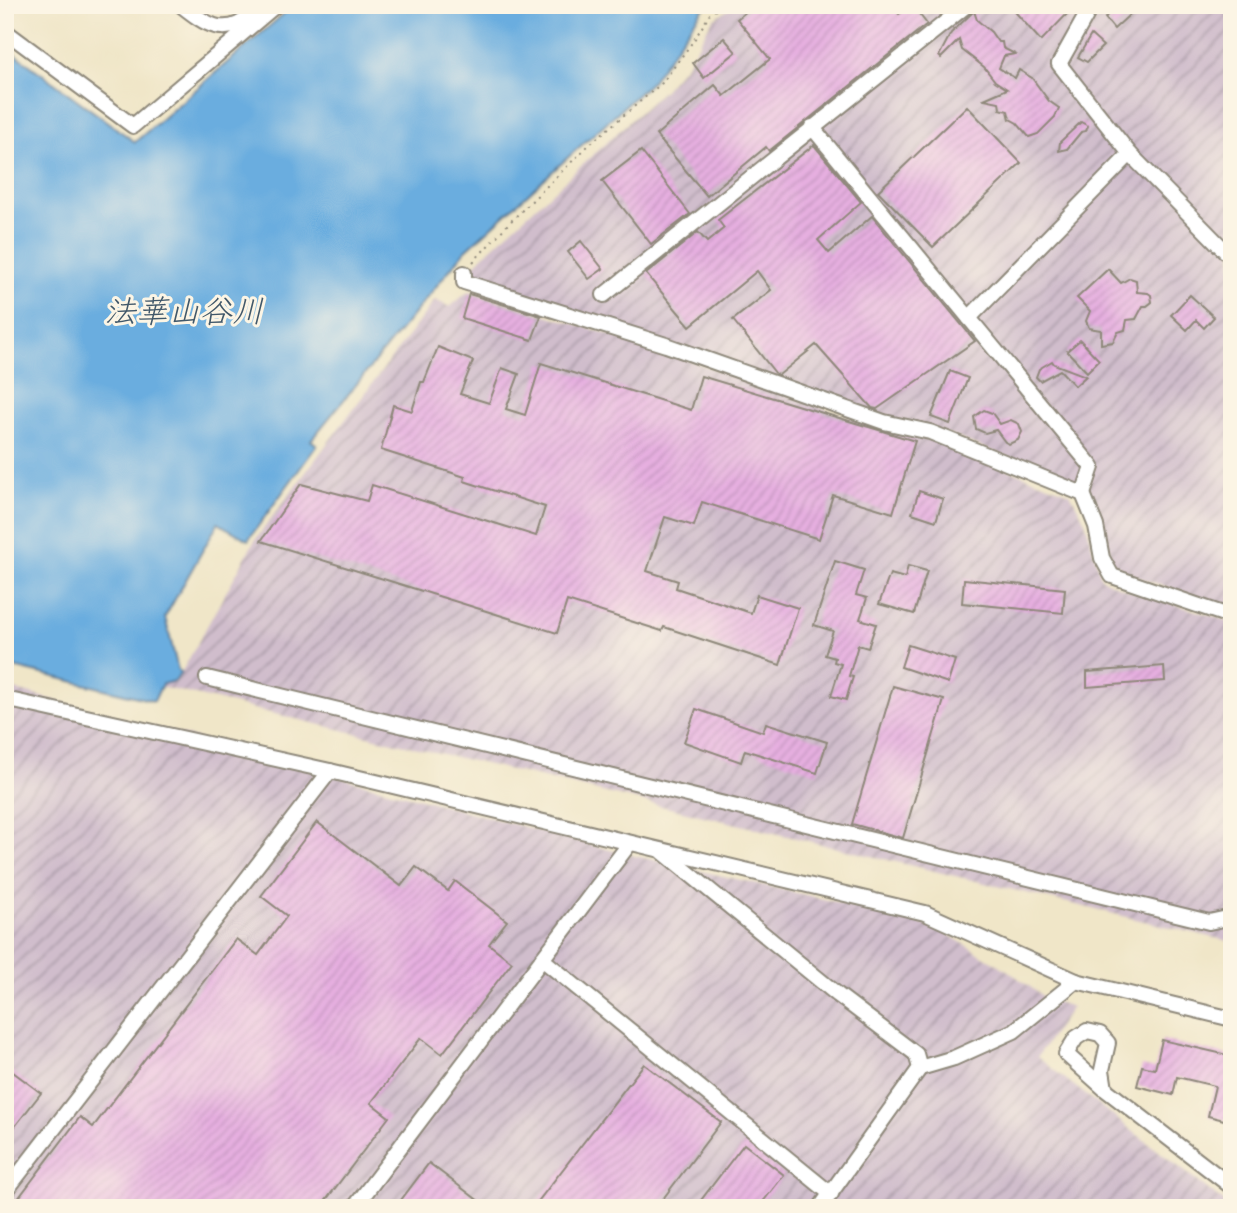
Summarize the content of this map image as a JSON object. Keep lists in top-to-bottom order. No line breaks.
{"water":["法華山谷川"]}
